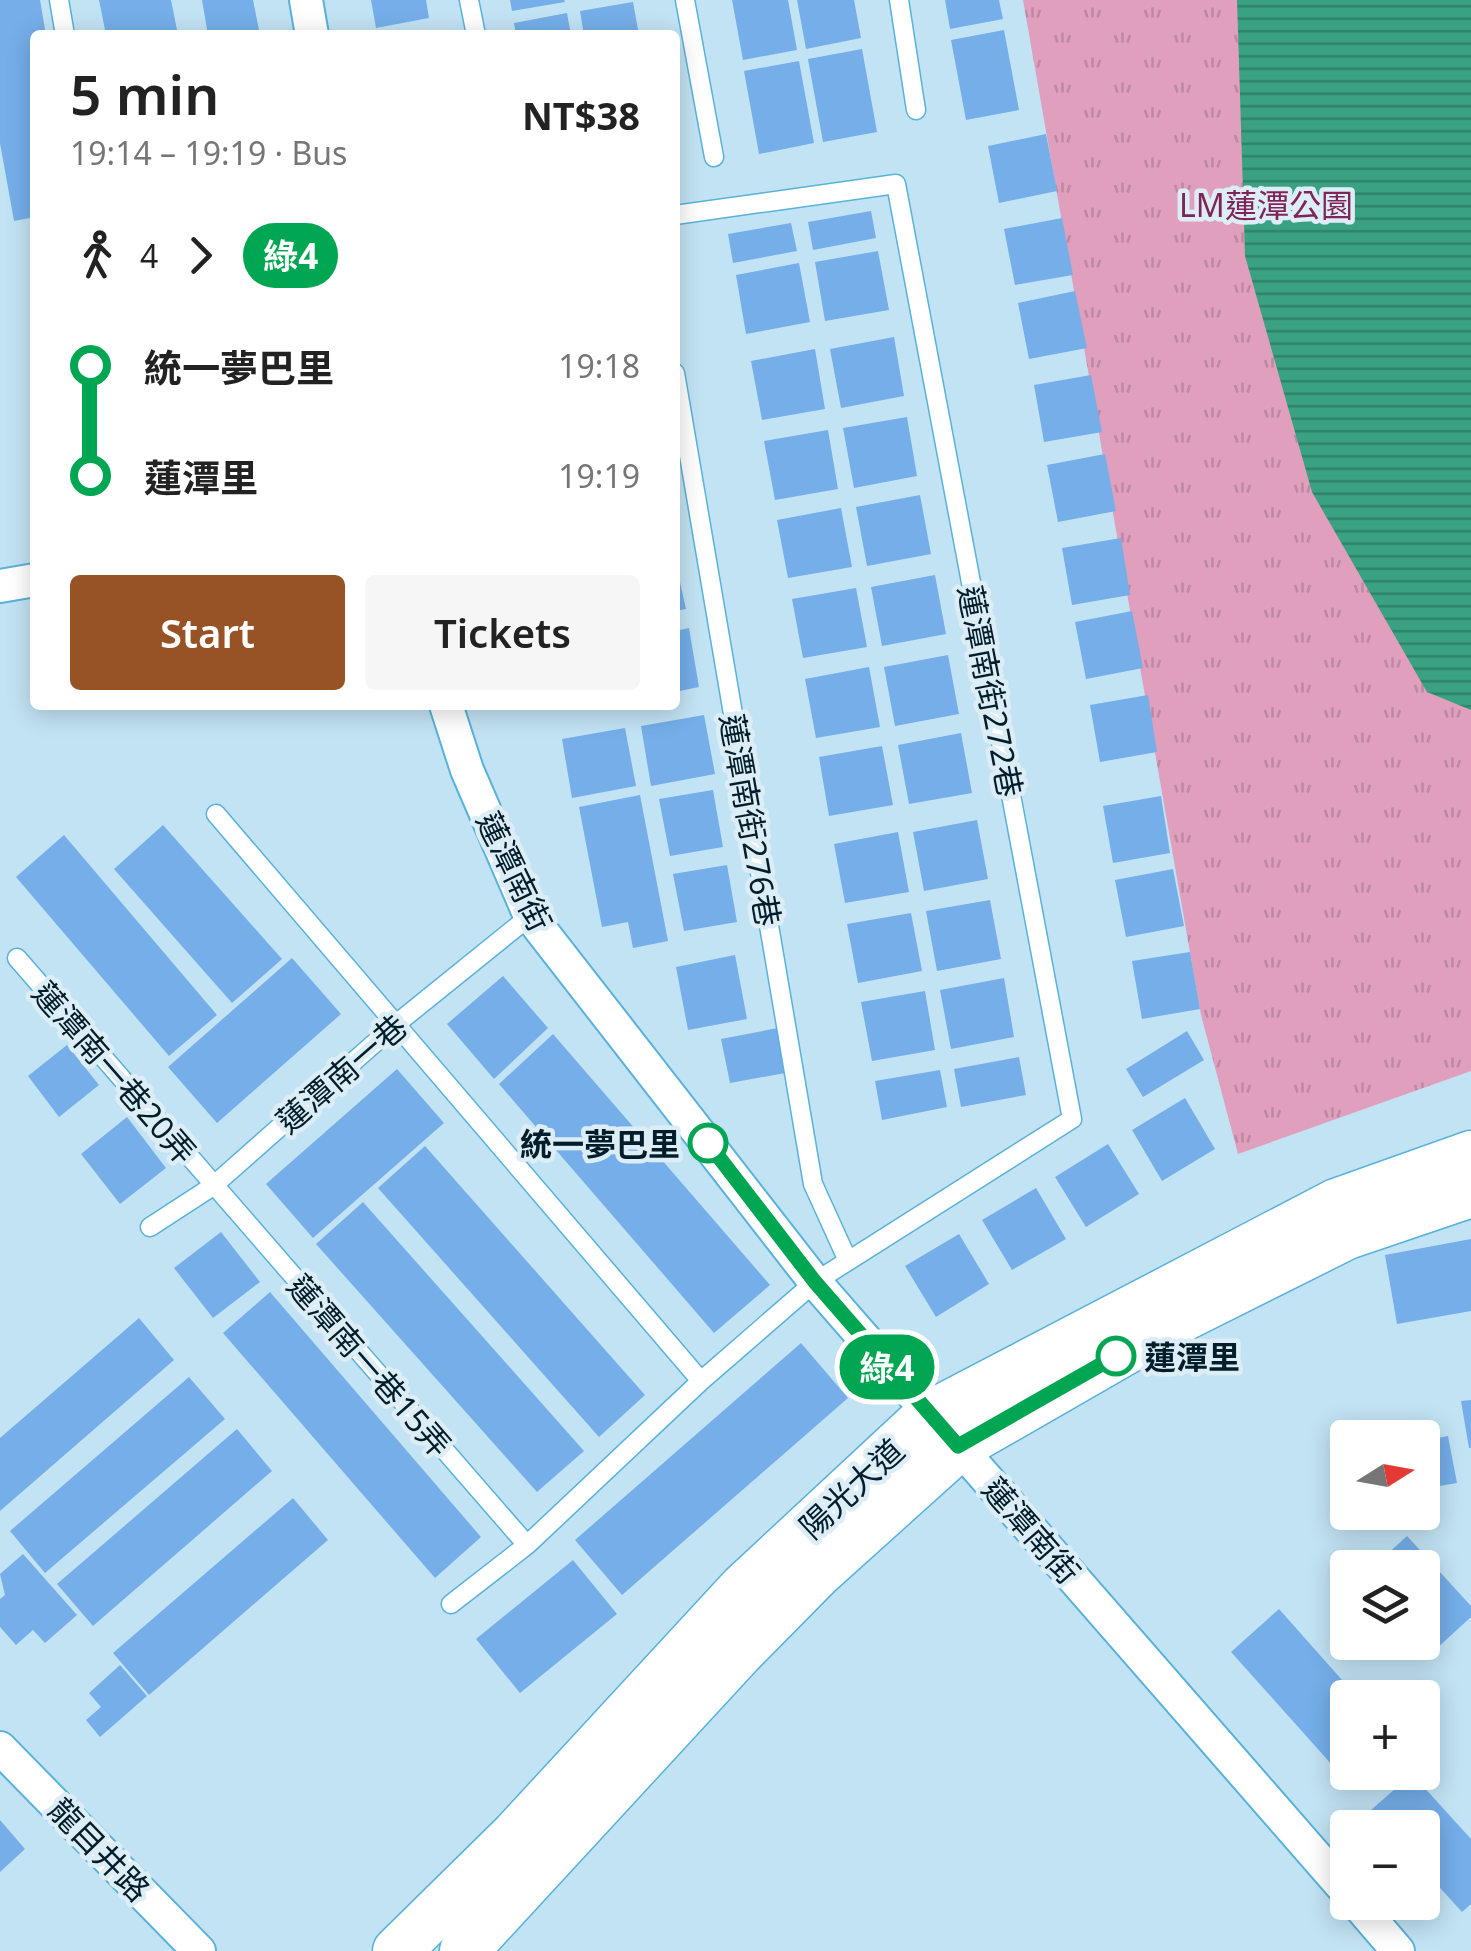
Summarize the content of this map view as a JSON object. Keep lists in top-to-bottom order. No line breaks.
{"streets":{"street":["蓮潭南街","陽光大道","龍目井路"],"lane":["蓮潭南街272巷","蓮潭南街276巷","蓮潭南一巷20弄","蓮潭南一巷","蓮潭南一巷15弄"]},"crossings":[["蓮潭南街272巷","蓮潭南街276巷"],["蓮潭南街272巷","蓮潭南街"],["蓮潭南街272巷","蓮潭南一巷15弄"],["蓮潭南街","蓮潭南一巷"],["蓮潭南街","陽光大道"],["蓮潭南一巷20弄","蓮潭南一巷"],["蓮潭南一巷20弄","蓮潭南一巷15弄"],["蓮潭南一巷","蓮潭南一巷15弄"]],"parks":["LM蓮潭公園"],"places":["統一夢巴里","蓮潭里"],"lines":["bus line 綠4"],"north":"right","page":{"on_map":"綠4","heading":["5 min","19:14 – 19:19 · Bus","NT$38"],"legs":["4","綠4"],"list":[{"name":"統一夢巴里","value":"19:18"},{"name":"蓮潭里","value":"19:19"}],"buttons":["Start","Tickets"],"map_buttons":["+","−"]}}
